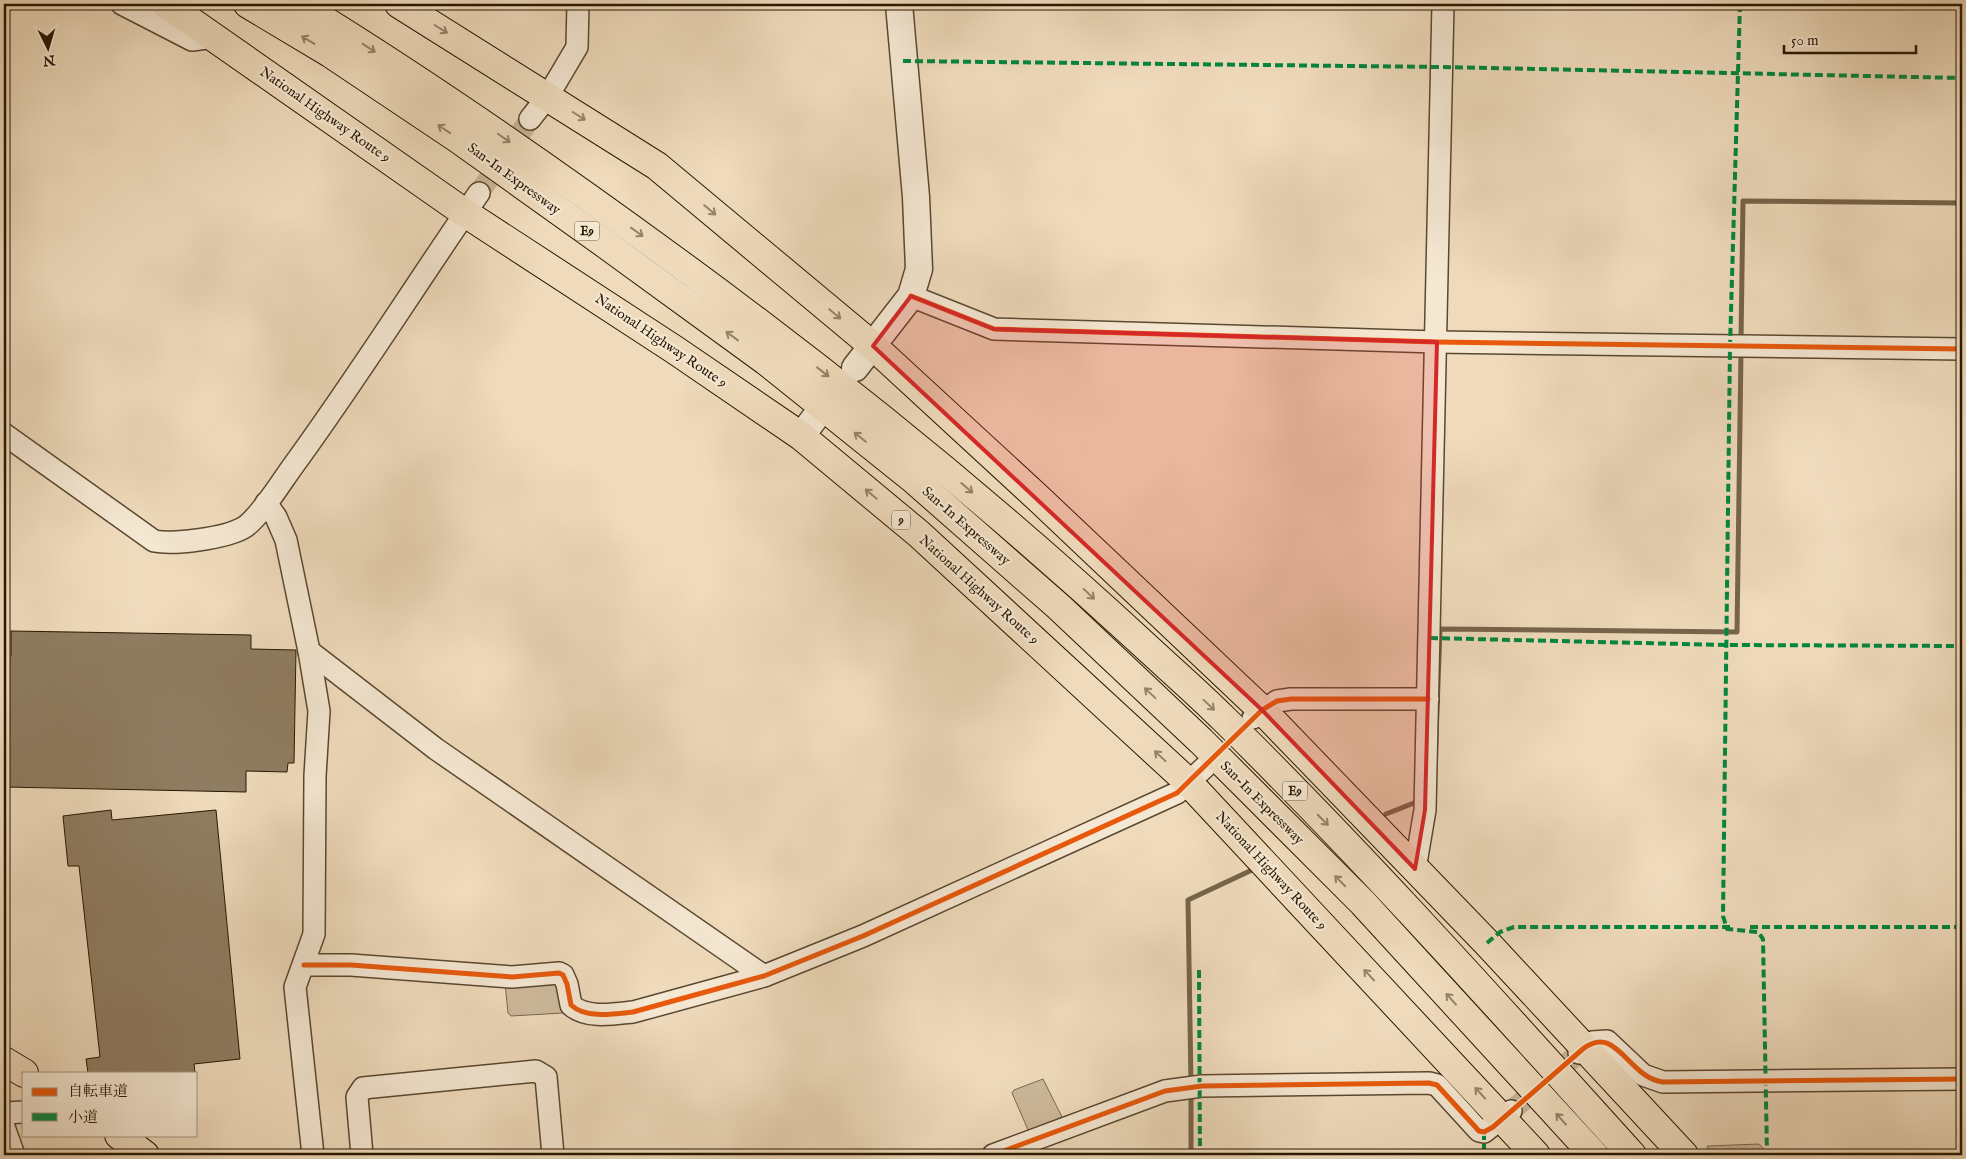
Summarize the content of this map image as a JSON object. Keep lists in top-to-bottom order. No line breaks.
{"streets":{"highway":["National Highway Route 9","San-In Expressway","E9","9"]},"legend":["自転車道","小道"],"scale_bar":"50 m","north":"bottom"}
